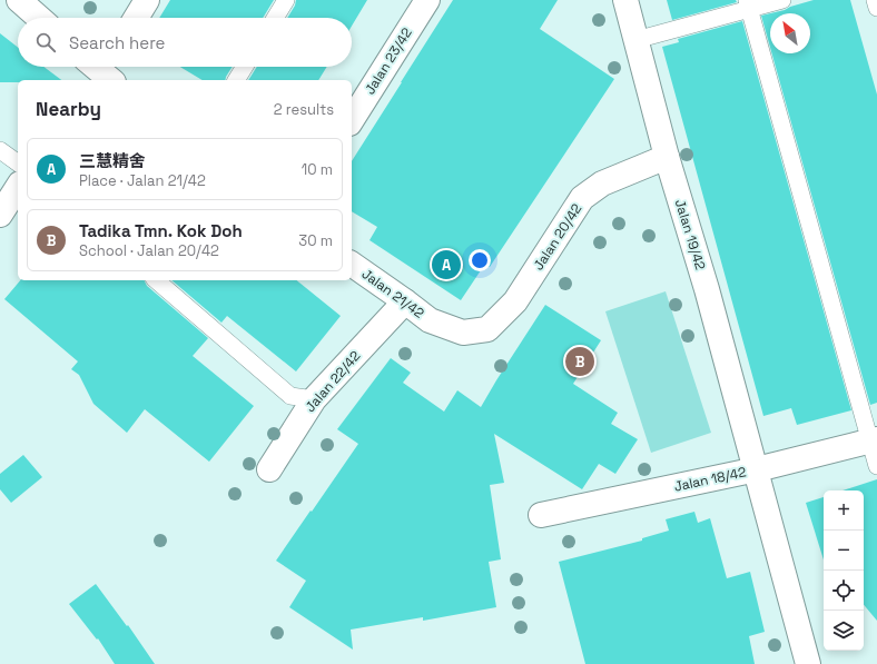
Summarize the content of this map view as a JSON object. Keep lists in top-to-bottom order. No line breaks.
{"streets":{"street":["Jalan 23/42","Jalan 19/42","Jalan 20/42","Jalan 21/42","Jalan 22/42","Jalan 18/42"]},"crossings":[["Jalan 19/42","Jalan 20/42"],["Jalan 19/42","Jalan 18/42"],["Jalan 20/42","Jalan 21/42"],["Jalan 21/42","Jalan 22/42"]],"north":"top left","page":{"search":"Search here","heading":["Nearby","2 results"],"list":[{"mark":"A","name":"三慧精舍","note":"Place · Jalan 21/42","value":"10 m"},{"mark":"B","name":"Tadika Tmn. Kok Doh","note":"School · Jalan 20/42","value":"30 m"}],"pins":["A","B"],"map_buttons":["+","−"]}}
